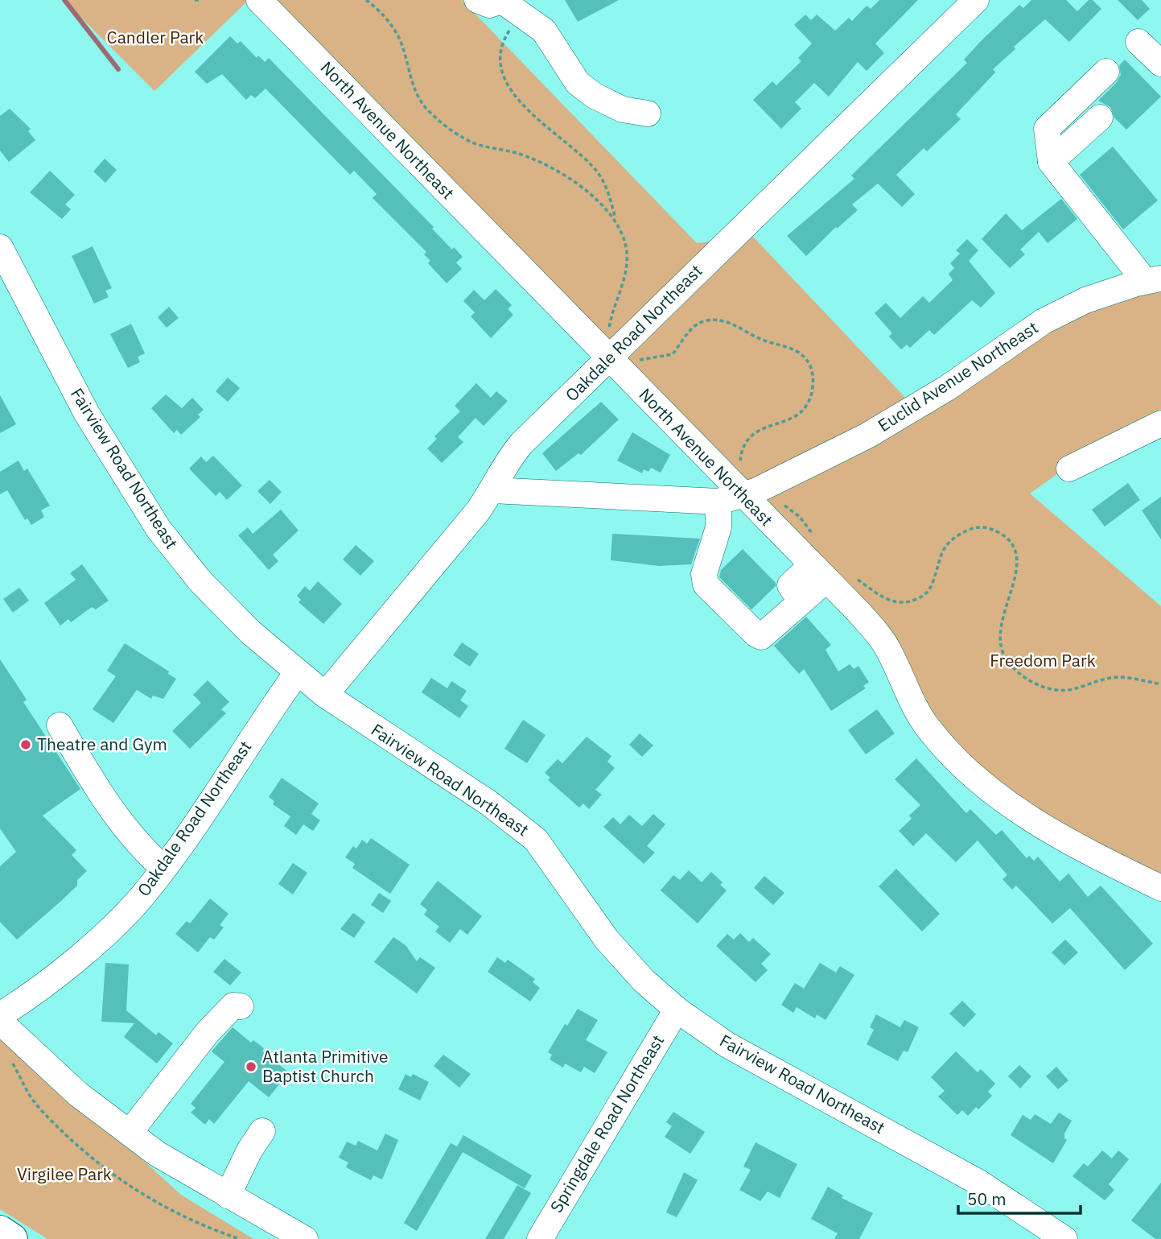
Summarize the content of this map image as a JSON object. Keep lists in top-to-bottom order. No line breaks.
{"streets":{"street":["North Avenue Northeast","Oakdale Road Northeast","Euclid Avenue Northeast","Fairview Road Northeast","Springdale Road Northeast"]},"crossings":[["North Avenue Northeast","Oakdale Road Northeast"],["North Avenue Northeast","Euclid Avenue Northeast"],["Oakdale Road Northeast","Euclid Avenue Northeast"],["Oakdale Road Northeast","Fairview Road Northeast"],["Fairview Road Northeast","Springdale Road Northeast"]],"parks":["Candler Park","Freedom Park","Virgilee Park"],"places":["Theatre and Gym","Atlanta Primitive Baptist Church"],"scale_bar":"50 m"}
